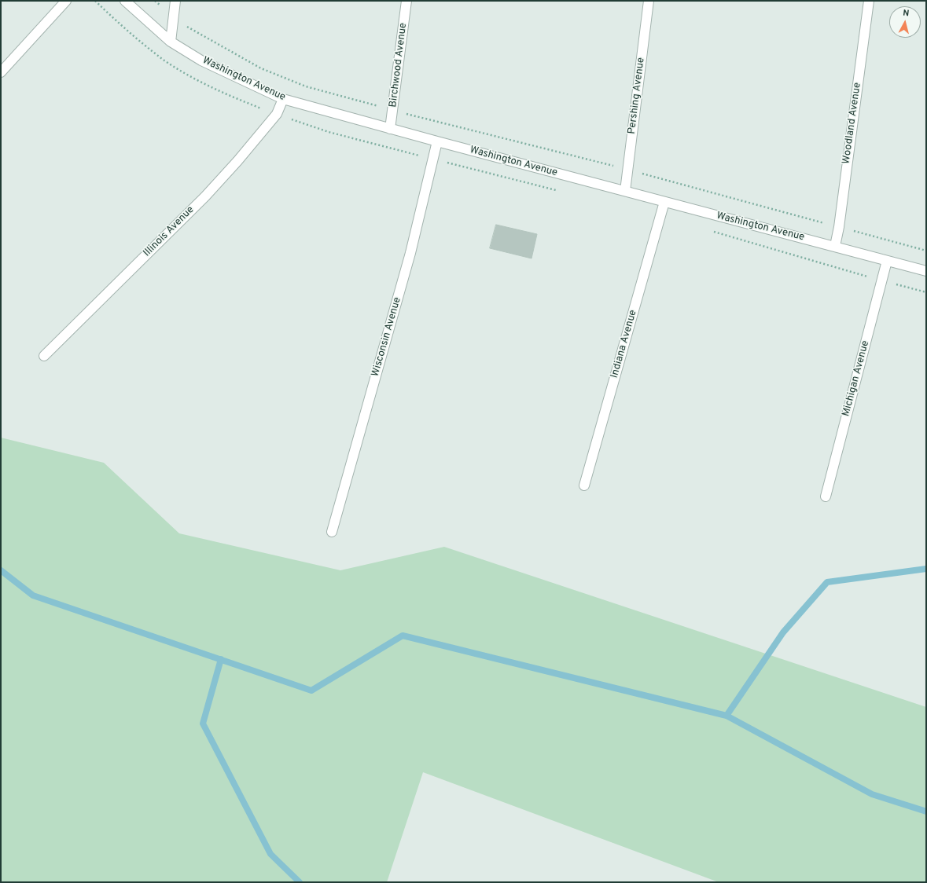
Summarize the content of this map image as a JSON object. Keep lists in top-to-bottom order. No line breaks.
{"streets":{"street":["Birchwood Avenue","Washington Avenue","Pershing Avenue","Woodland Avenue","Illinois Avenue","Wisconsin Avenue","Indiana Avenue","Michigan Avenue"]},"crossings":[["Birchwood Avenue","Washington Avenue"],["Washington Avenue","Pershing Avenue"],["Washington Avenue","Woodland Avenue"],["Washington Avenue","Illinois Avenue"],["Washington Avenue","Wisconsin Avenue"],["Washington Avenue","Indiana Avenue"],["Washington Avenue","Michigan Avenue"]],"north":"top"}
